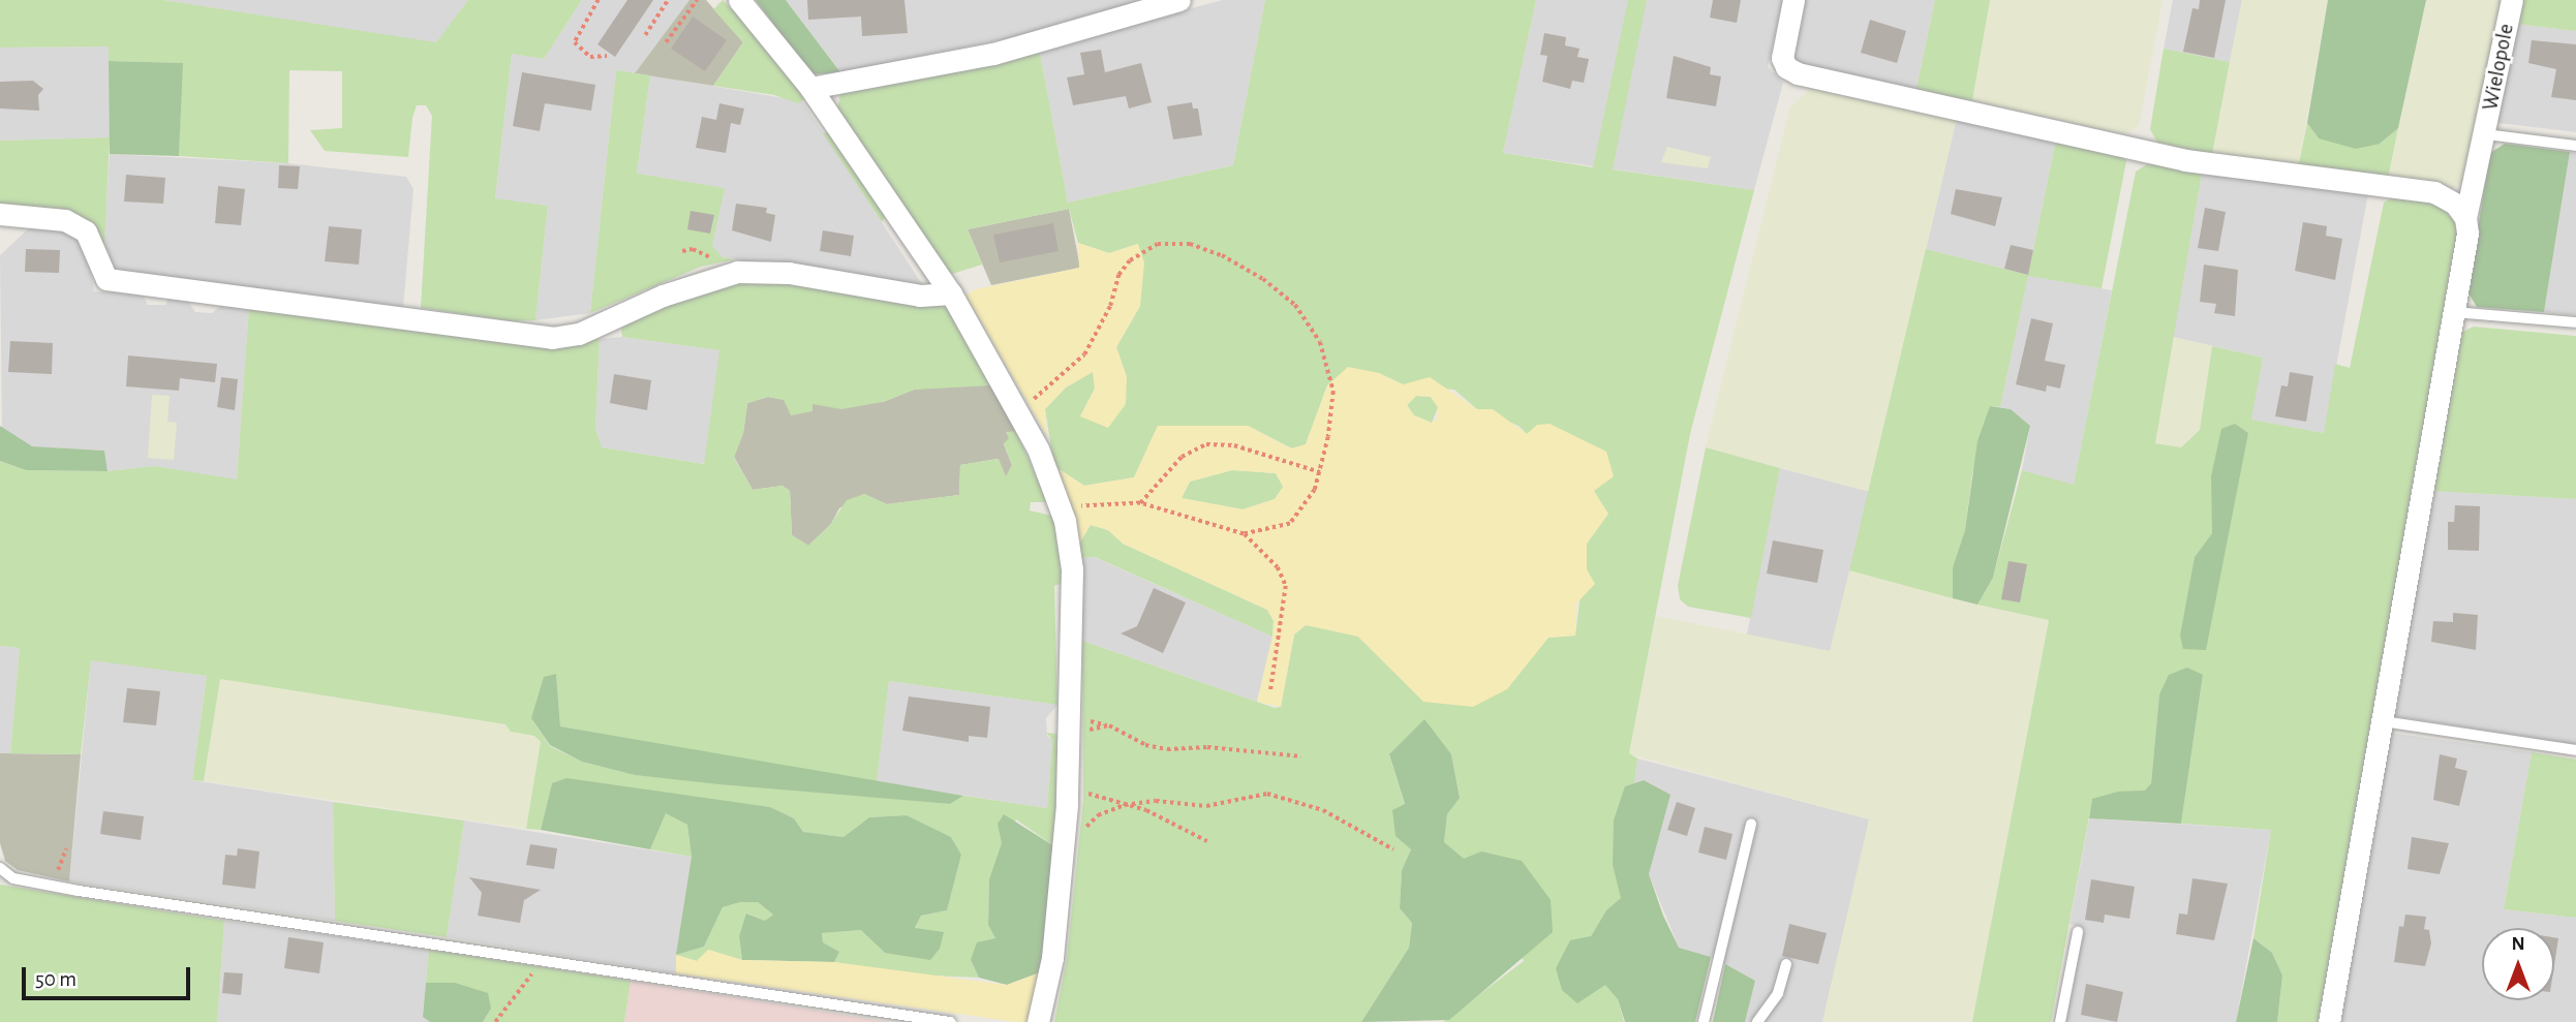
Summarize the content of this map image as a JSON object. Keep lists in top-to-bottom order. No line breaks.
{"streets":{"street":["Wielopole"]},"scale_bar":"50 m","north":"top"}
